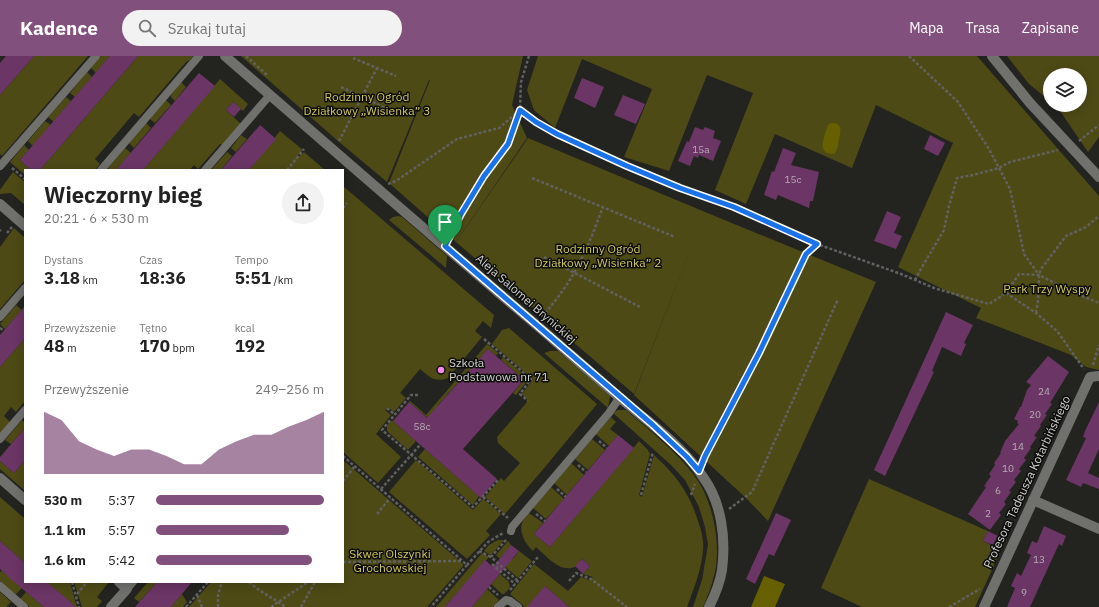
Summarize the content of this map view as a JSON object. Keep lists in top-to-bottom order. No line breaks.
{"streets":{"street":["Aleja Salomei Brynickiej","Profesora Tadeusza Kotarbińskiego"]},"parks":["Rodzinny Ogród Działkowy „Wisienka” 3","Rodzinny Ogród Działkowy „Wisienka” 2","Park Trzy Wyspy","Skwer Olszynki Grochowskiej"],"places":["Szkoła Podstawowa nr 71"],"house_numbers":["15a","15c","24","20","58c","14","10","6","2","13","9"],"page":{"header":"Kadence","search":"Szukaj tutaj","nav":["Mapa","Trasa","Zapisane"],"heading":["Wieczorny bieg","20:21 · 6 × 530 m"],"stats":[["Dystans","3.18 km"],["Czas","18:36"],["Tempo","5:51 /km"],["Przewyższenie","48 m"],["Tętno","170 bpm"],["kcal","192"]],"chart":["Przewyższenie","249–256 m"],"list":[{"name":"530 m","note":"5:37"},{"name":"1.1 km","note":"5:57"},{"name":"1.6 km","note":"5:42"}]}}
